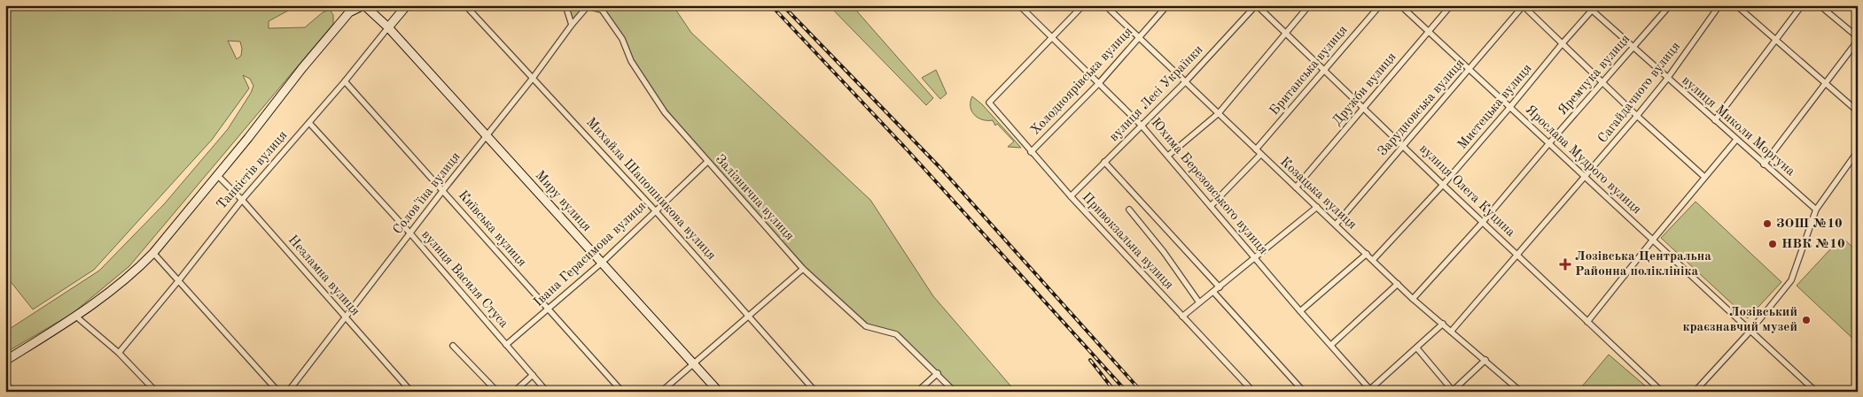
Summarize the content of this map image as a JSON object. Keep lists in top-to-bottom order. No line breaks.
{"streets":{"street":["Британська вулиця","Яремчука вулиця","Холодноярівська вулиця","Дружби вулиця","Сагайдачного вулиця","вулиця Лесі Українки","Мистецька вулиця","Зарудновська вулиця","вулиця Миколи Моргуна","Ярослава Мудрого вулиця","Танкістів вулиця","Юхима Березовського вулиця","Михайла Шапошникова вулиця","вулиця Олега Куцина","Солов'їна вулиця","Козацька вулиця","Залізнична вулиця","Миру вулиця","Київська вулиця","Привокзальна вулиця","Івана Герасимова вулиця","Незламна вулиця","вулиця Василя Стуса"]},"crossings":[["Британська вулиця","вулиця Олега Куцина"],["Британська вулиця","Козацька вулиця"],["Яремчука вулиця","вулиця Миколи Моргуна"],["Яремчука вулиця","Ярослава Мудрого вулиця"],["Яремчука вулиця","вулиця Олега Куцина"],["Яремчука вулиця","Козацька вулиця"],["Холодноярівська вулиця","Юхима Березовського вулиця"],["Холодноярівська вулиця","Козацька вулиця"],["Холодноярівська вулиця","Привокзальна вулиця"],["Дружби вулиця","Ярослава Мудрого вулиця"],["Дружби вулиця","вулиця Олега Куцина"],["Дружби вулиця","Козацька вулиця"],["Сагайдачного вулиця","вулиця Миколи Моргуна"],["Сагайдачного вулиця","Ярослава Мудрого вулиця"],["Сагайдачного вулиця","вулиця Олега Куцина"],["Сагайдачного вулиця","Козацька вулиця"],["вулиця Лесі Українки","Юхима Березовського вулиця"],["вулиця Лесі Українки","вулиця Олега Куцина"],["вулиця Лесі Українки","Козацька вулиця"],["вулиця Лесі Українки","Привокзальна вулиця"],["Мистецька вулиця","вулиця Миколи Моргуна"],["Мистецька вулиця","Ярослава Мудрого вулиця"],["Мистецька вулиця","вулиця Олега Куцина"],["Мистецька вулиця","Козацька вулиця"],["Зарудновська вулиця","Ярослава Мудрого вулиця"],["Зарудновська вулиця","вулиця Олега Куцина"],["Зарудновська вулиця","Козацька вулиця"],["Танкістів вулиця","Миру вулиця"],["Танкістів вулиця","Київська вулиця"],["Танкістів вулиця","Незламна вулиця"],["Танкістів вулиця","вулиця Василя Стуса"],["Юхима Березовського вулиця","Привокзальна вулиця"],["Михайла Шапошникова вулиця","Солов'їна вулиця"],["Михайла Шапошникова вулиця","Івана Герасимова вулиця"],["Солов'їна вулиця","Залізнична вулиця"],["Солов'їна вулиця","Миру вулиця"],["Солов'їна вулиця","Київська вулиця"],["Солов'їна вулиця","Незламна вулиця"],["Солов'їна вулиця","вулиця Василя Стуса"],["Залізнична вулиця","Івана Герасимова вулиця"],["Миру вулиця","Івана Герасимова вулиця"],["Київська вулиця","Івана Герасимова вулиця"],["Івана Герасимова вулиця","вулиця Василя Стуса"]],"places":{"other":["ЗОШ №10","НВК №10","Лозівський краєзнавчий музей"],"health":["Лозівська Центральна Районна поліклініка"]}}
